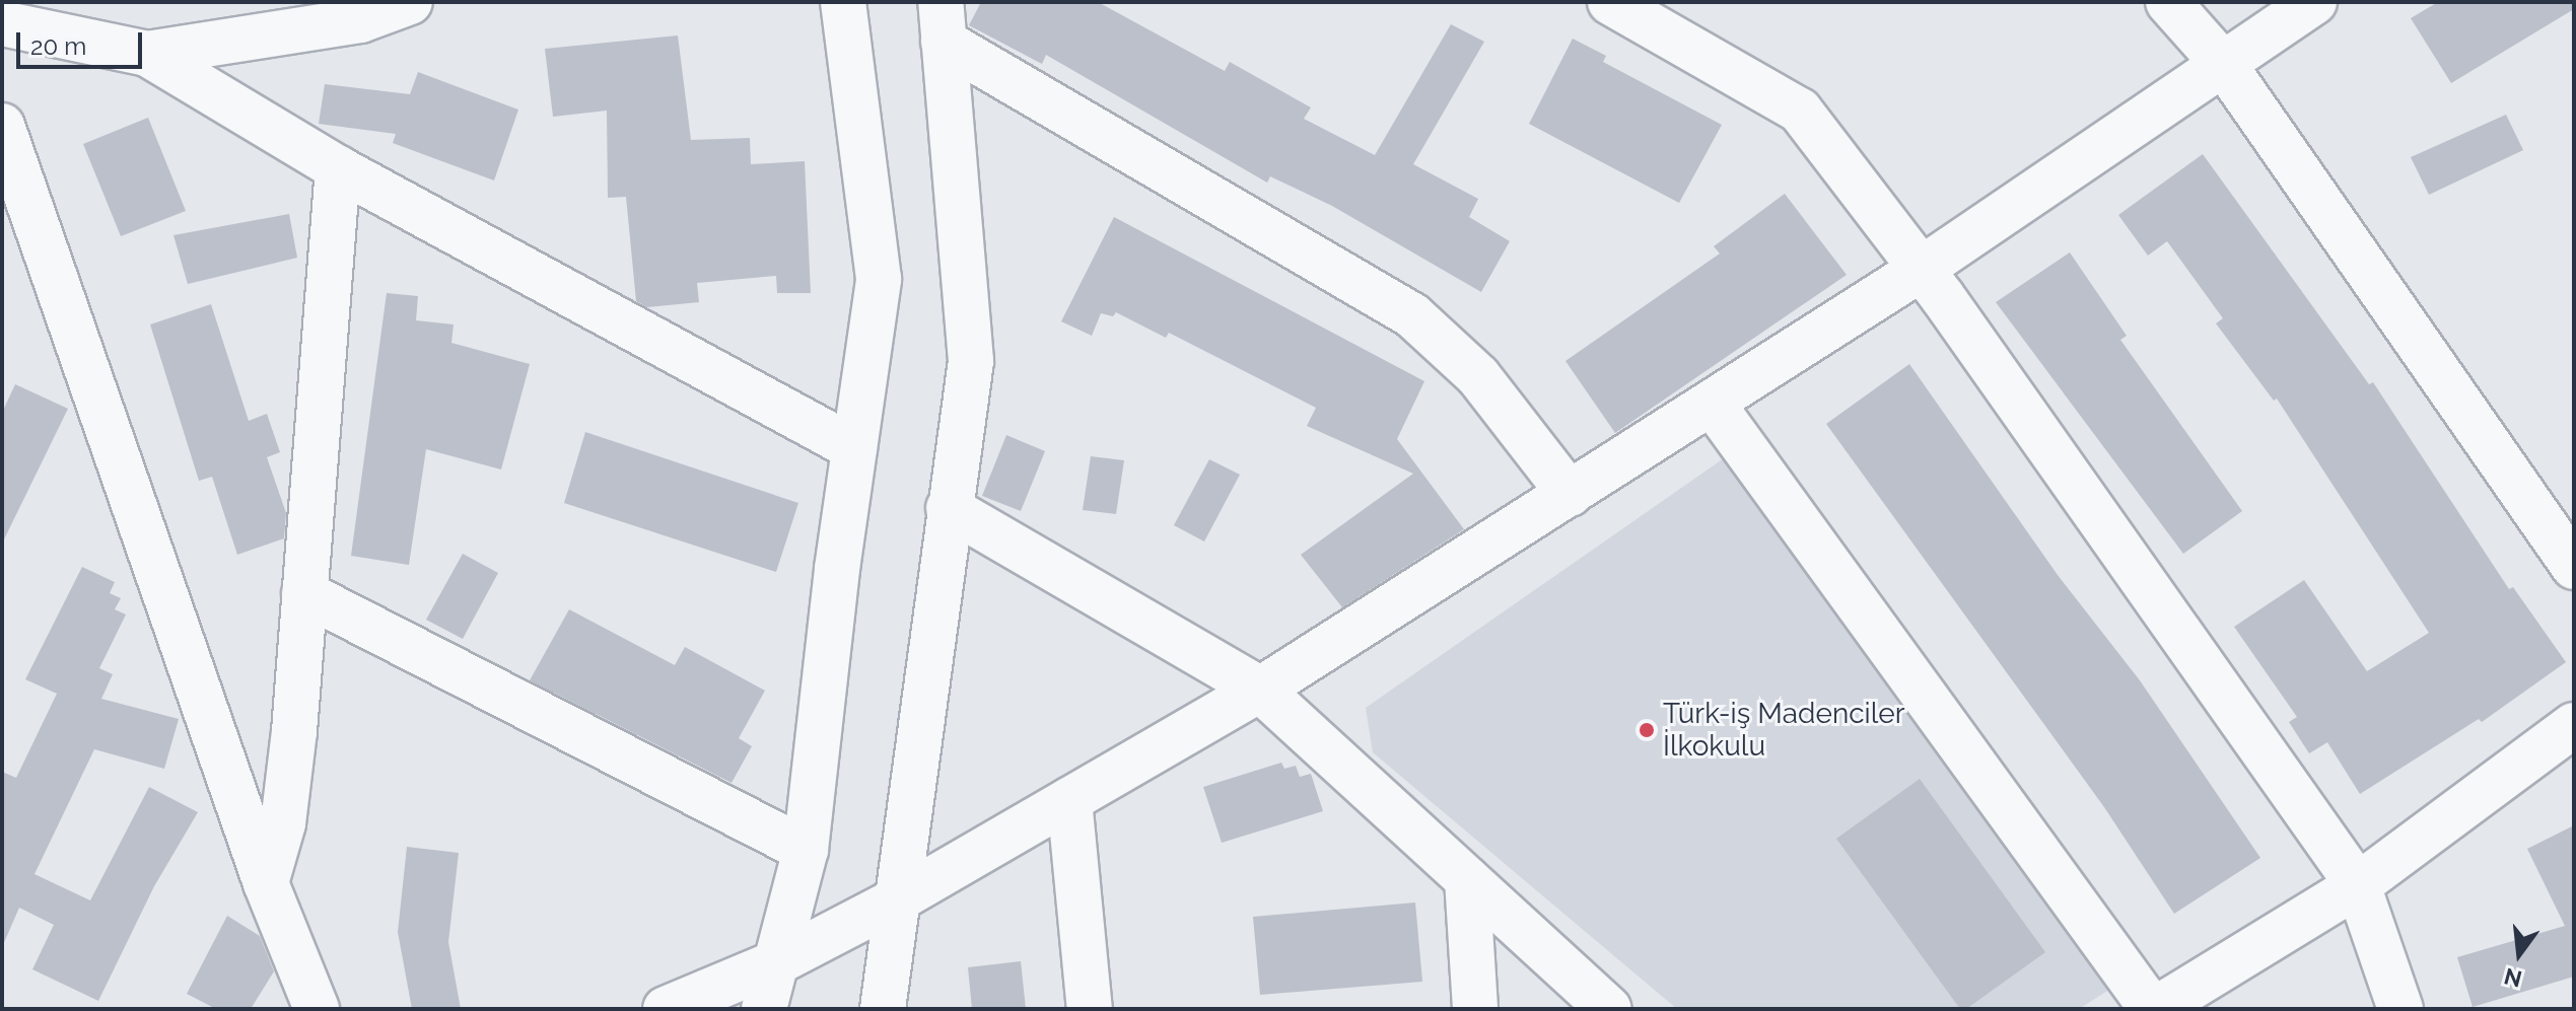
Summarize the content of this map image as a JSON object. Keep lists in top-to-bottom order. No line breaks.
{"places":["Türk-iş Madenciler İlkokulu"],"scale_bar":"20 m","north":"bottom"}
